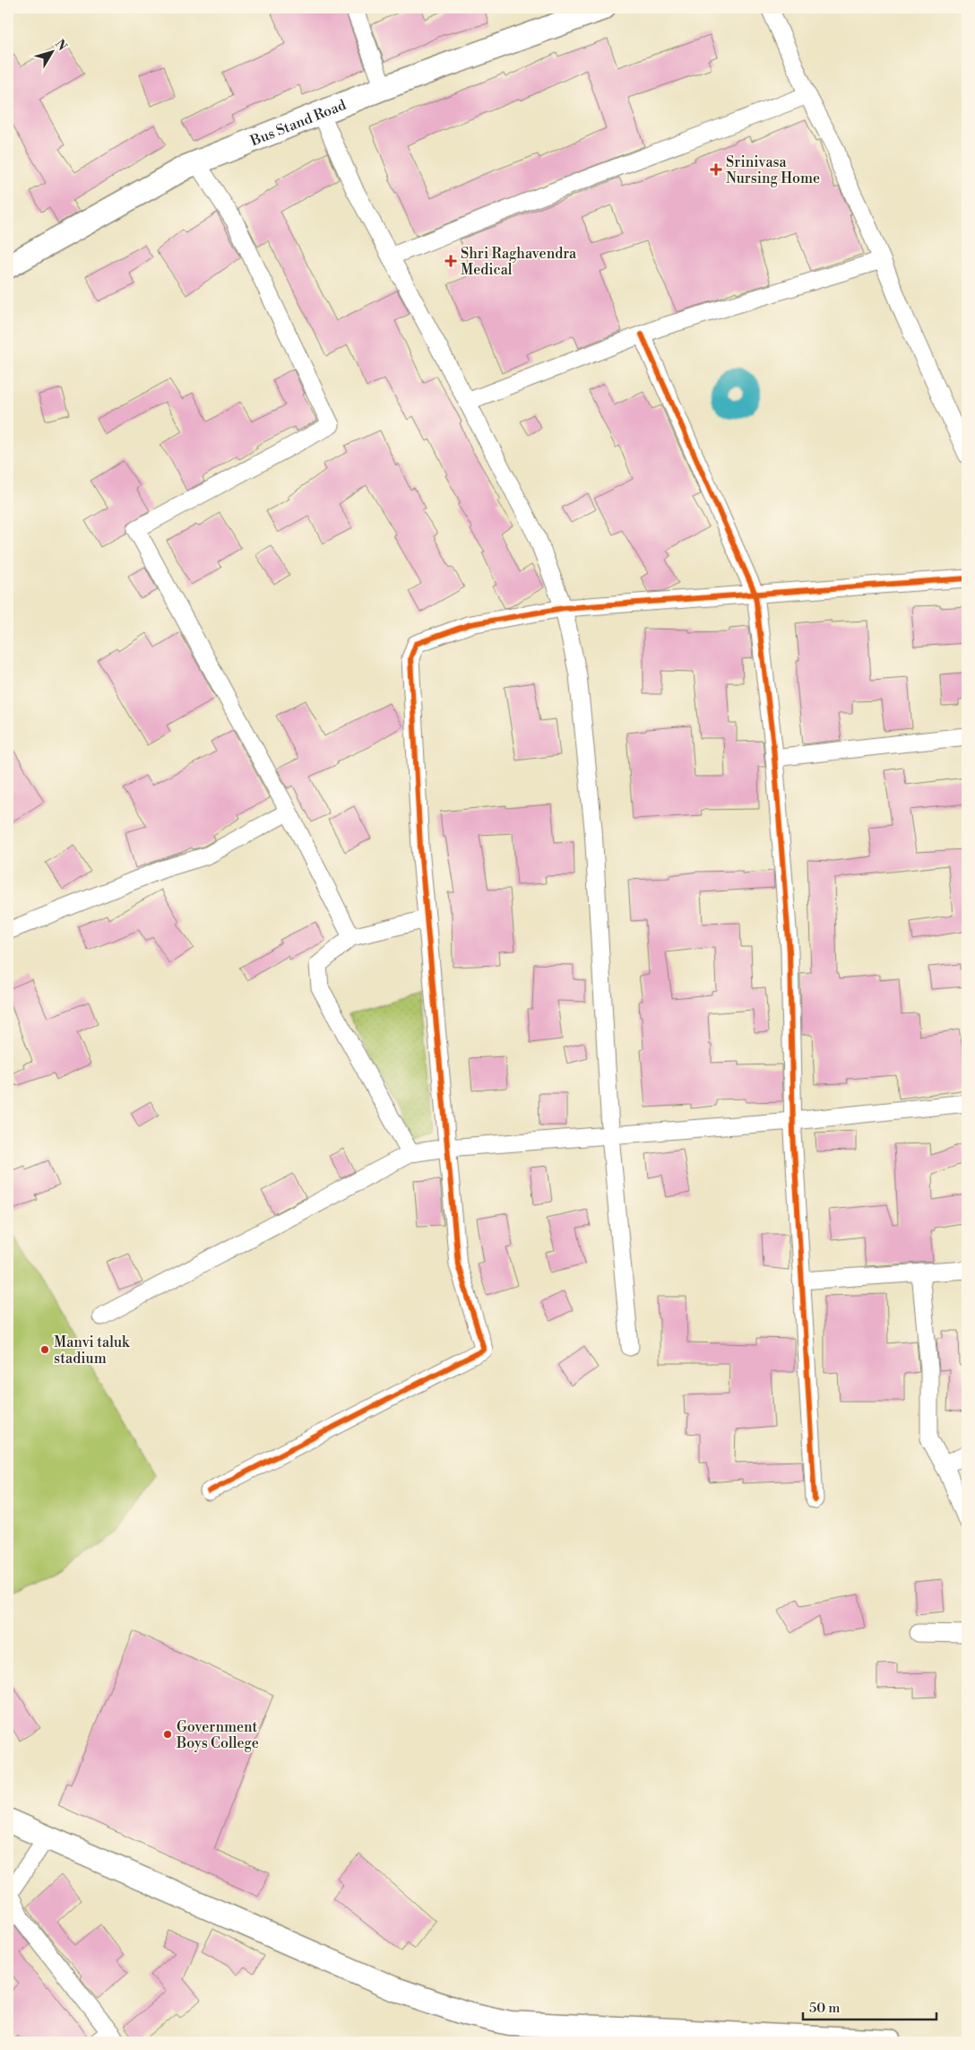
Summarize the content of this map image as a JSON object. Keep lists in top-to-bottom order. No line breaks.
{"streets":{"main road":["Bus Stand Road"]},"places":{"health":["Srinivasa Nursing Home","Shri Raghavendra Medical"],"other":["Manvi taluk stadium","Government Boys College"]},"scale_bar":"50 m","north":"top right"}
